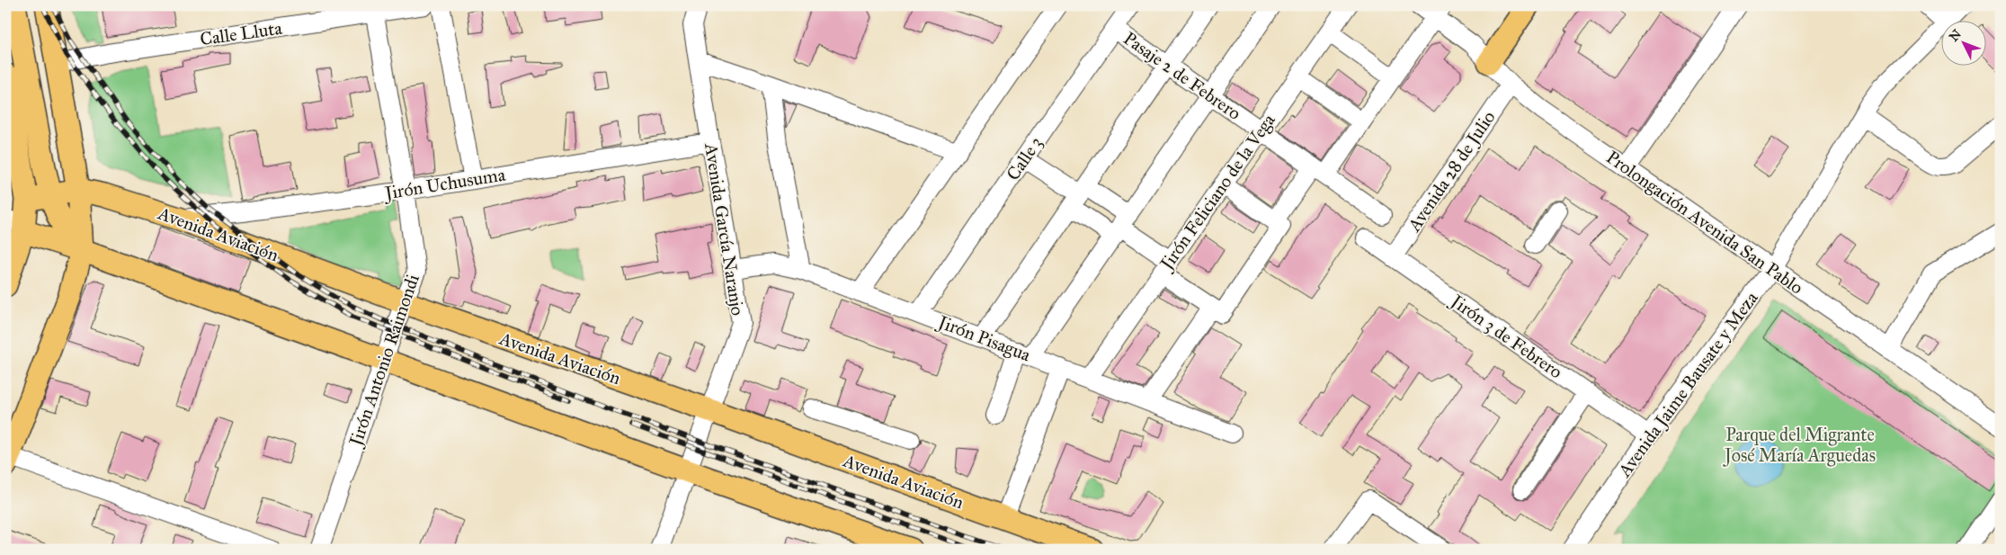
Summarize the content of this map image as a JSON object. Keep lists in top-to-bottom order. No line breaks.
{"streets":{"main road":["Avenida Aviación"],"street":["Calle Lluta","Pasaje 2 de Febrero","Calle 3","Avenida 28 de Julio","Jirón Uchusuma","Jirón Feliciano de la Vega","Prolongación Avenida San Pablo","Avenida García Naranjo","Jirón 3 de Febrero","Jirón Pisagua","Jirón Antonio Raimondi","Avenida Jaime Bausate y Meza"]},"crossings":[["Calle Lluta","Jirón Antonio Raimondi"],["Pasaje 2 de Febrero","Calle 3"],["Pasaje 2 de Febrero","Jirón Feliciano de la Vega"],["Calle 3","Jirón Pisagua"],["Avenida 28 de Julio","Prolongación Avenida San Pablo"],["Avenida 28 de Julio","Jirón 3 de Febrero"],["Jirón Uchusuma","Avenida García Naranjo"],["Jirón Uchusuma","Avenida Aviación"],["Jirón Uchusuma","Jirón Antonio Raimondi"],["Jirón Feliciano de la Vega","Jirón Pisagua"],["Prolongación Avenida San Pablo","Avenida Jaime Bausate y Meza"],["Avenida García Naranjo","Avenida Aviación"],["Avenida García Naranjo","Jirón Pisagua"],["Avenida Aviación","Jirón Antonio Raimondi"],["Jirón 3 de Febrero","Avenida Jaime Bausate y Meza"]],"parks":["Parque del Migrante José María Arguedas"],"north":"top left"}
